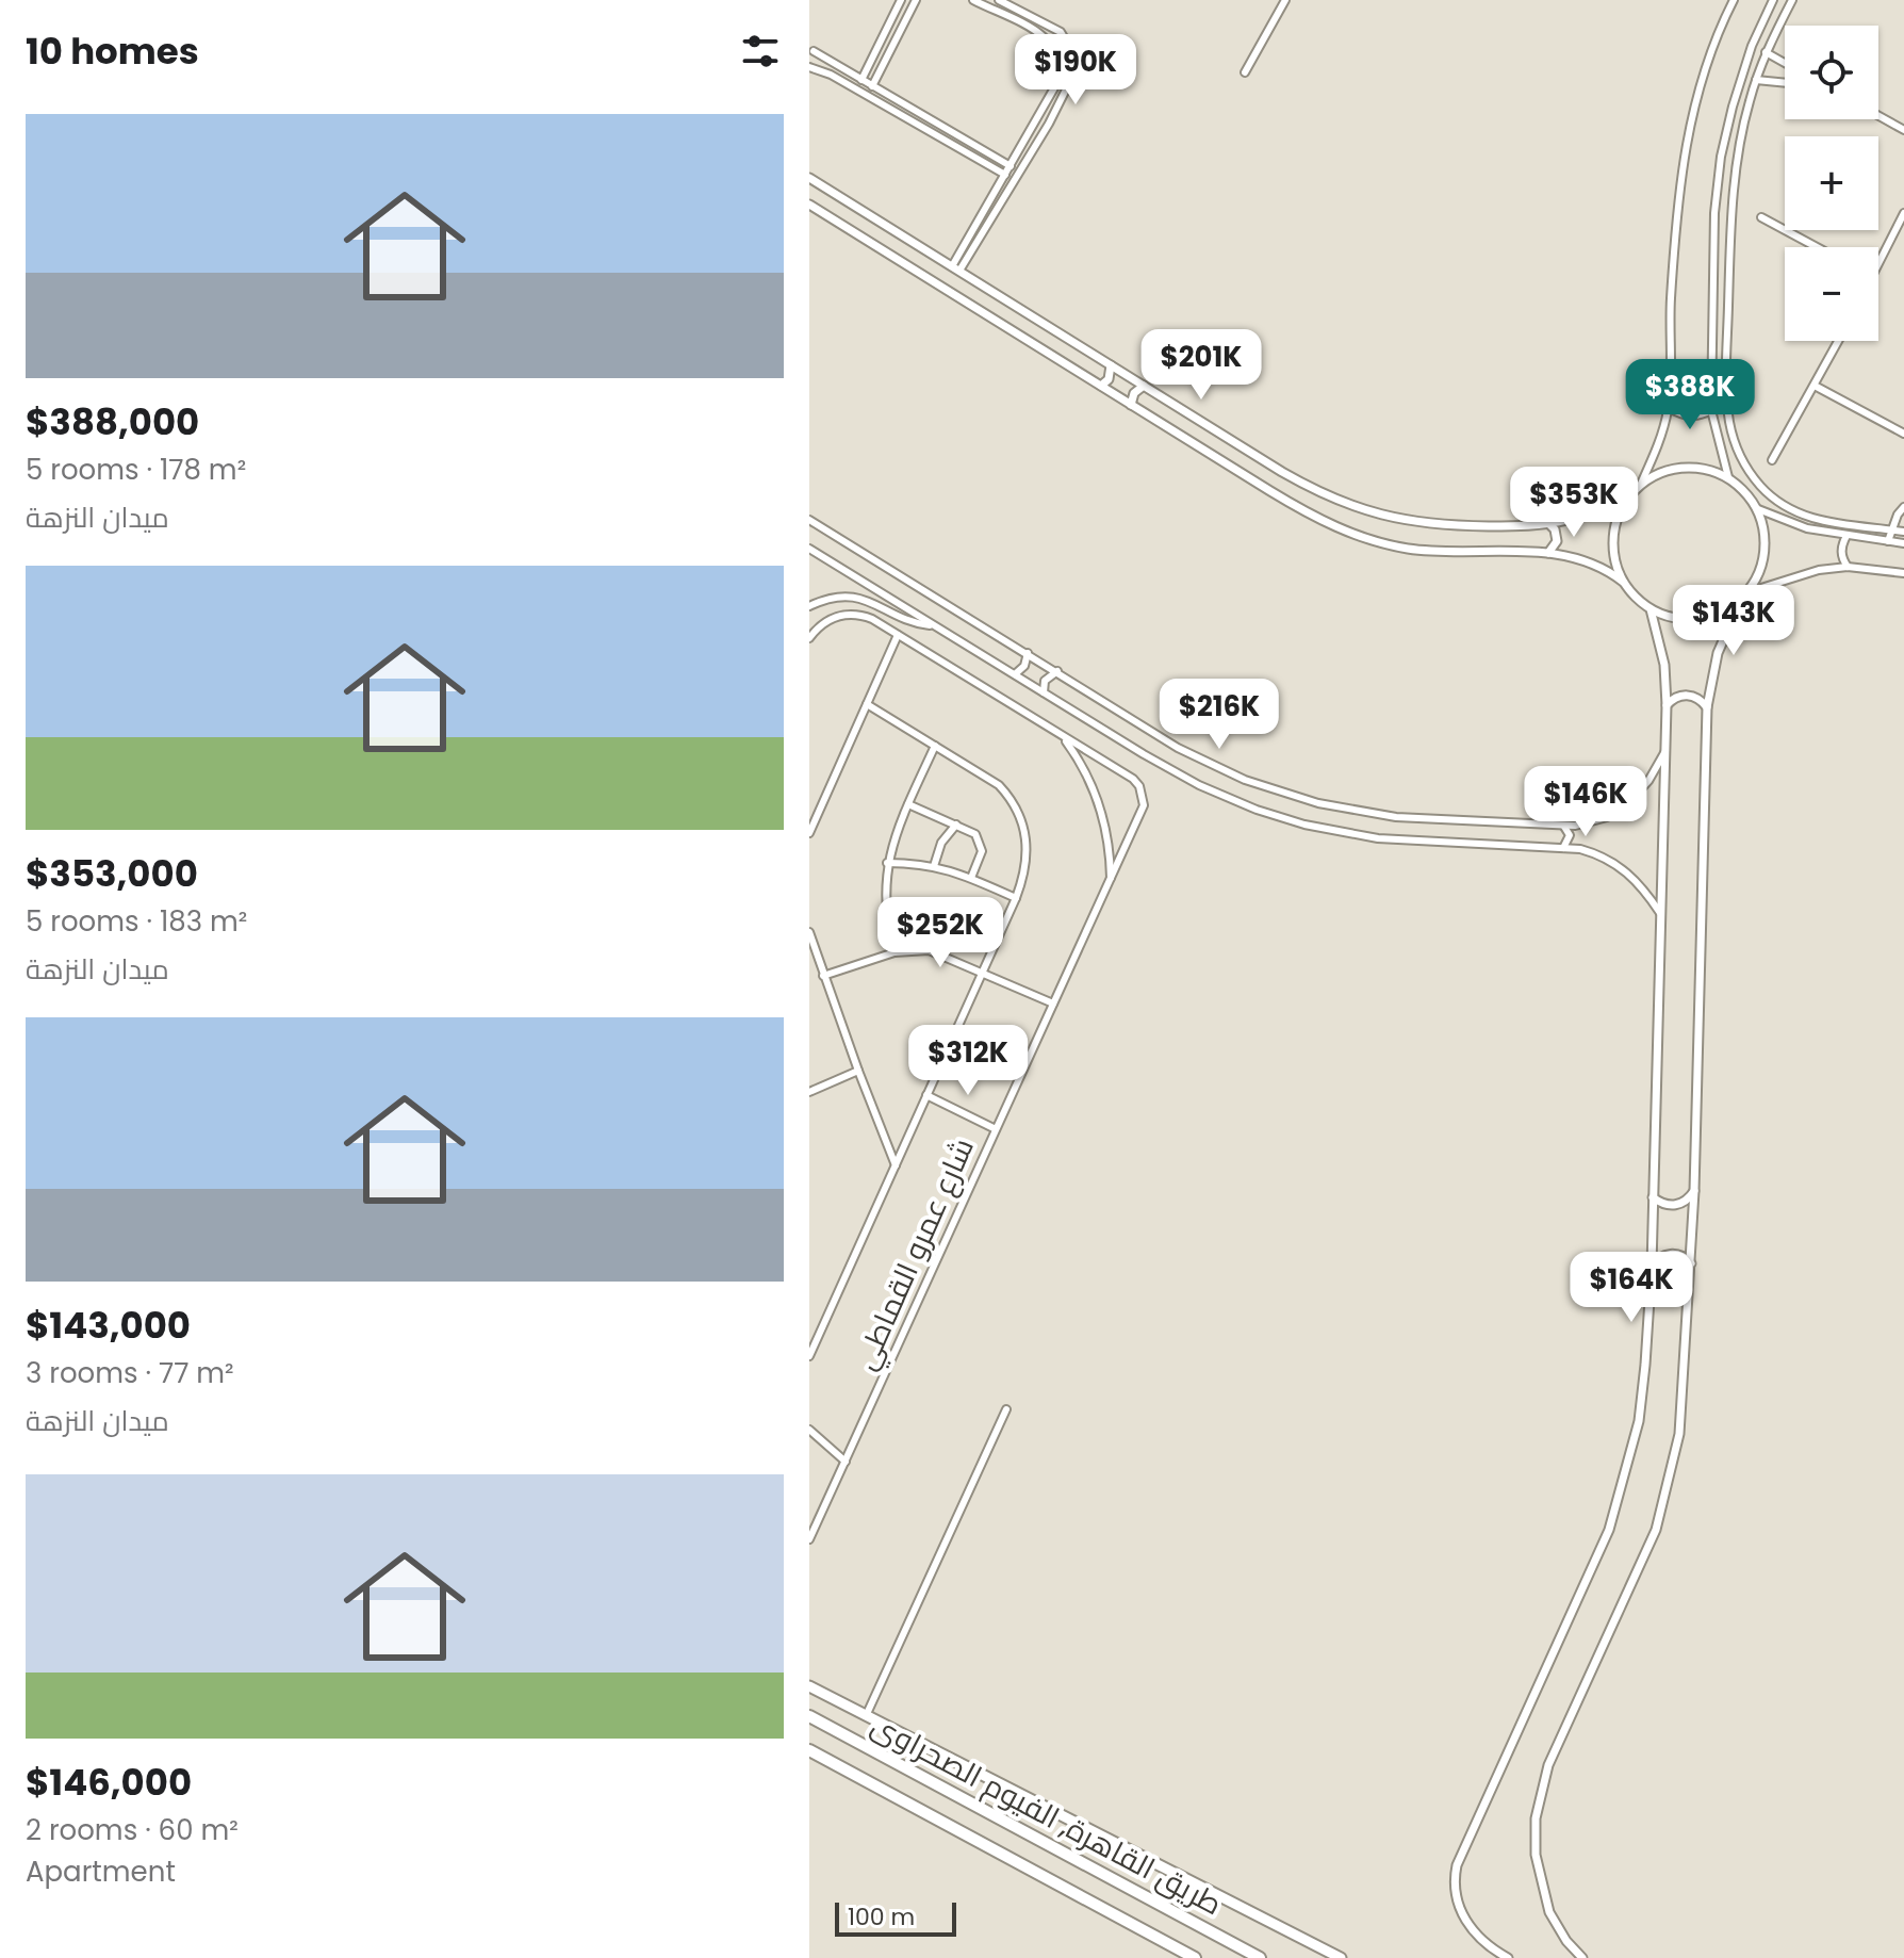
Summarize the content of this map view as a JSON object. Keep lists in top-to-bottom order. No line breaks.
{"streets":{"highway":["طريق القاهرة, الفيوم الصحراوى"],"street":["شارع عمرو القماطي"]},"scale_bar":"100 m","page":{"heading":"10 homes","map_buttons":["+","−"],"price":["$190K","$201K","$388K","$353K","$143K","$216K","$146K","$252K","$312K","$164K"],"list":[{"name":"$388,000","note":"5 rooms · 178 m² · ميدان النزهة"},{"name":"$353,000","note":"5 rooms · 183 m² · ميدان النزهة"},{"name":"$143,000","note":"3 rooms · 77 m² · ميدان النزهة"},{"name":"$146,000","note":"2 rooms · 60 m² · Apartment"}],"scale":"100 m"}}
